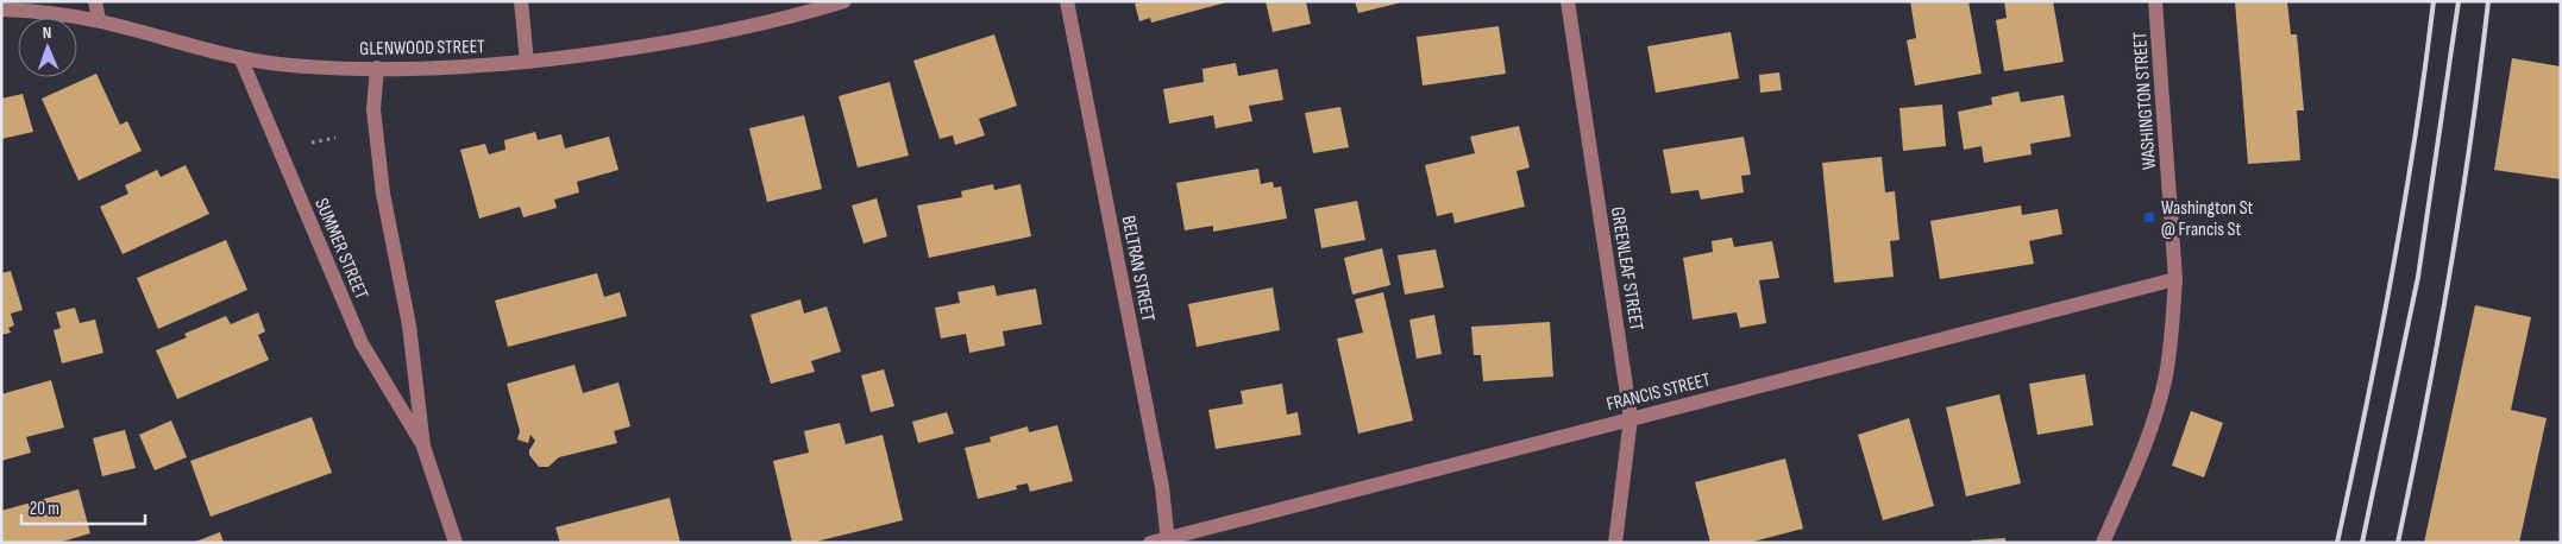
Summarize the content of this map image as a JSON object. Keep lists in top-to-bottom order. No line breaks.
{"streets":{"street":["GLENWOOD STREET","WASHINGTON STREET","SUMMER STREET","BELTRAN STREET","GREENLEAF STREET","FRANCIS STREET"]},"crossings":[["GLENWOOD STREET","SUMMER STREET"],["WASHINGTON STREET","FRANCIS STREET"],["BELTRAN STREET","FRANCIS STREET"],["GREENLEAF STREET","FRANCIS STREET"]],"places":{"transit":["Washington St @ Francis St"]},"scale_bar":"20 m","north":"top"}
